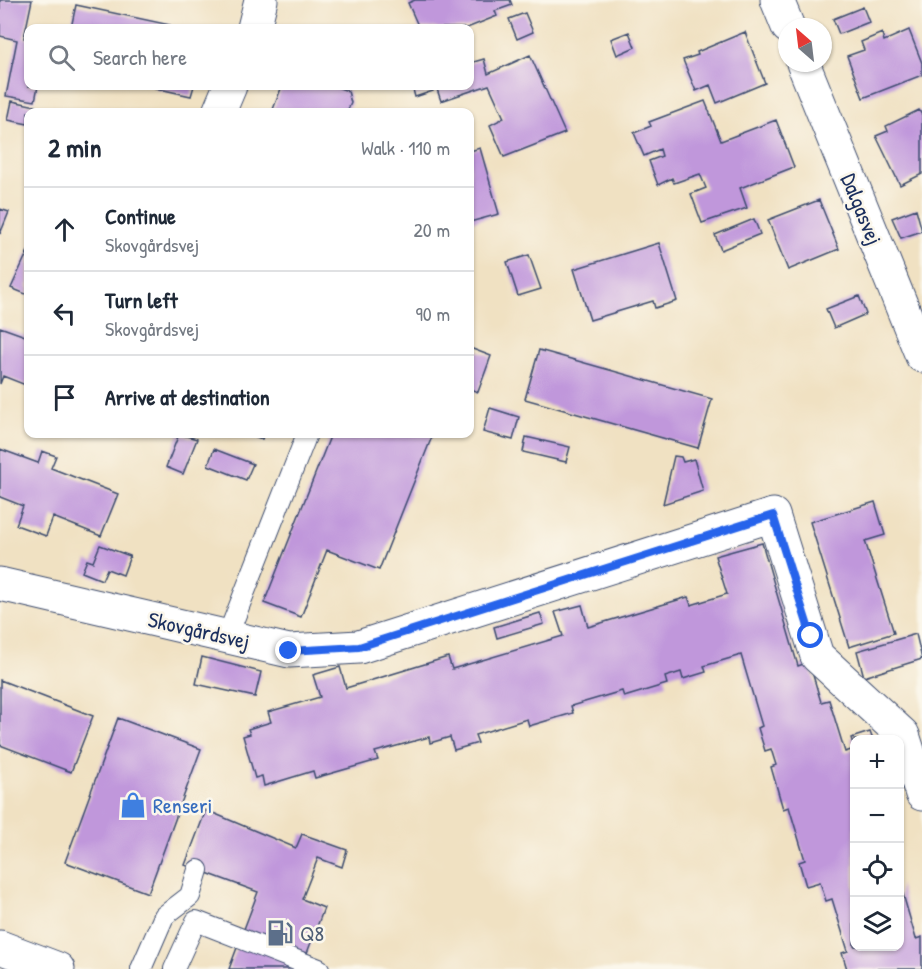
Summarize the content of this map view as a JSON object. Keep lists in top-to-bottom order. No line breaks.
{"streets":{"street":["Dalgasvej","Skovgårdsvej"]},"places":{"shop":["Renseri"],"fuel station":["Q8"]},"north":"top left","page":{"search":"Search here","heading":["2 min","Walk · 110 m"],"list":[["Continue","Skovgårdsvej","20 m"],["Turn left","Skovgårdsvej","90 m"],"Arrive at destination"],"map_buttons":["+","−"]}}
